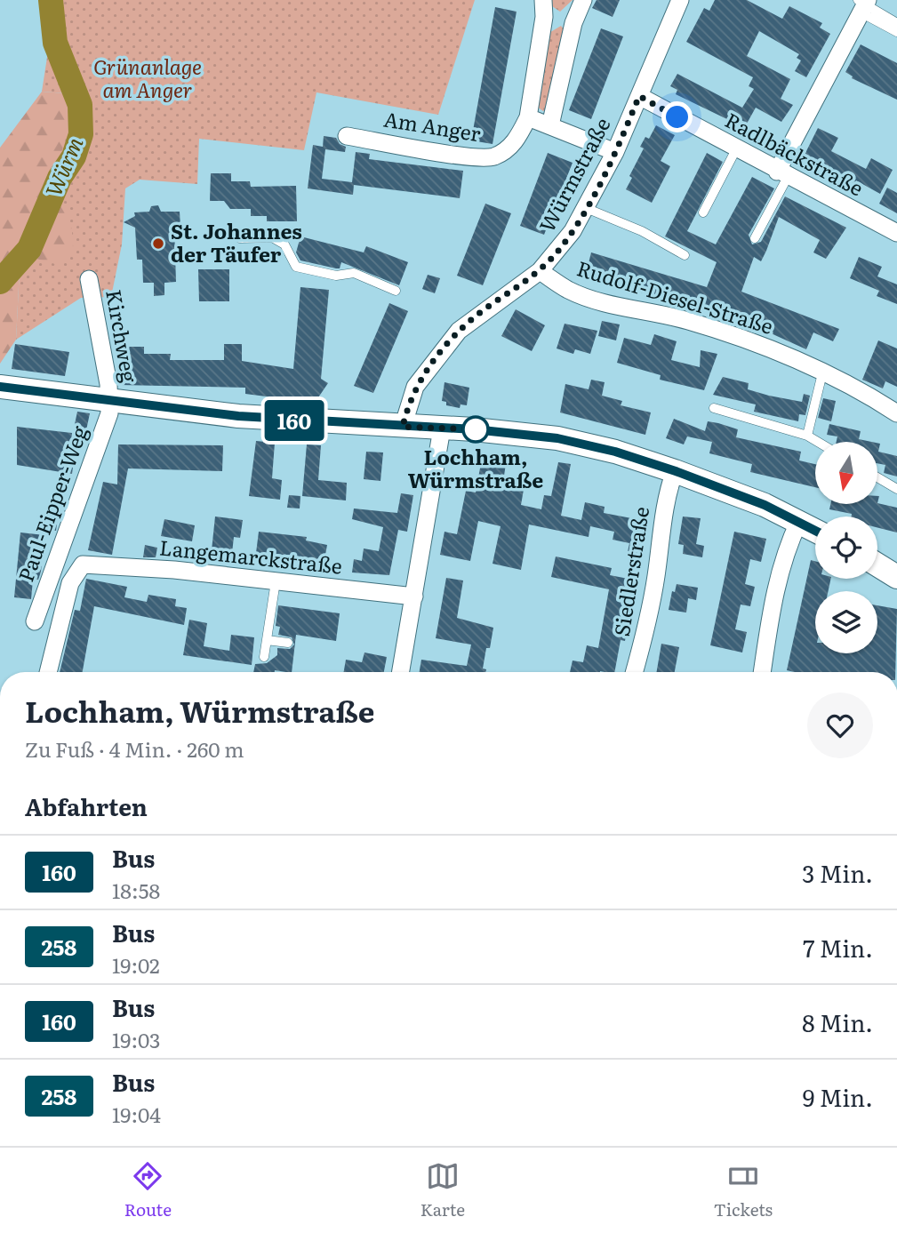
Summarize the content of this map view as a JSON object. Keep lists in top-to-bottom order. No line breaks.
{"streets":{"street":["Am Anger","Radlbäckstraße","Würmstraße","Rudolf-Diesel-Straße","Kirchweg","Paul-Eipper-Weg","Langemarckstraße","Siedlerstraße"]},"crossings":[["Radlbäckstraße","Würmstraße"],["Würmstraße","Rudolf-Diesel-Straße"],["Kirchweg","Paul-Eipper-Weg"]],"water":["Würm"],"parks":["Grünanlage am Anger"],"places":["St. Johannes der Täufer","Lochham, Würmstraße"],"lines":["bus line 160"],"north":"bottom","page":{"on_map":"160","heading":[["Lochham, Würmstraße","Zu Fuß · 4 Min. · 260 m"],"Abfahrten"],"list":[{"mark":"160","name":"Bus","note":"18:58","value":"3 Min."},{"mark":"258","name":"Bus","note":"19:02","value":"7 Min."},{"mark":"160","name":"Bus","note":"19:03","value":"8 Min."},{"mark":"258","name":"Bus","note":"19:04","value":"9 Min."}],"tabs":["Route","Karte","Tickets"]}}
